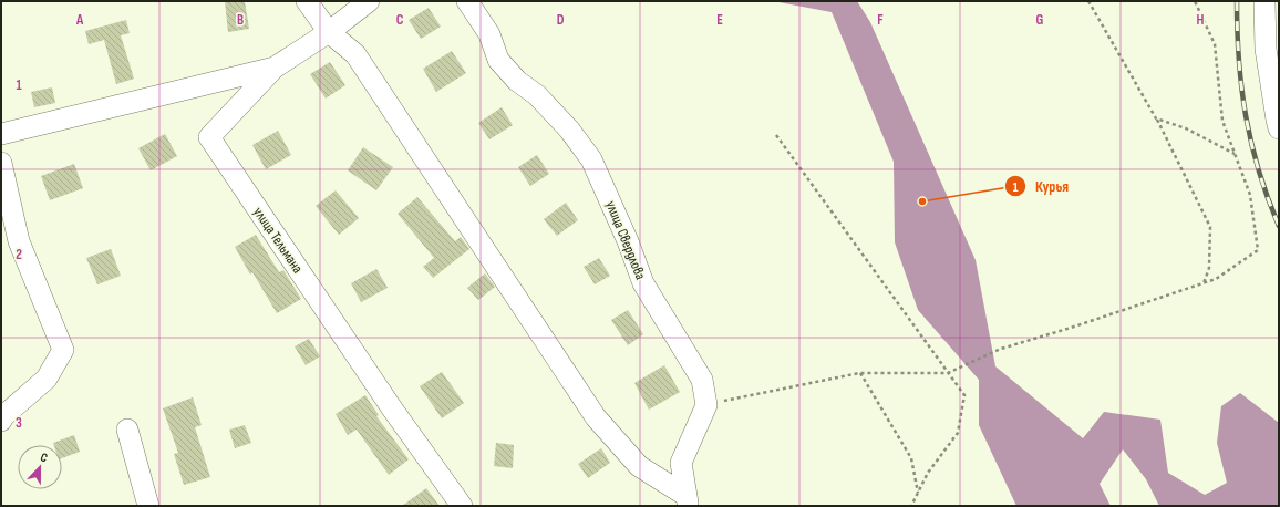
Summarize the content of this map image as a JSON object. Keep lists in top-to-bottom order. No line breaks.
{"streets":{"street":["улица Тельмана","улица Свердлова"]},"places":["Курья"],"north":"top","grid":{"columns":["A","B","C","D","E","F","G","H"],"rows":["1","2","3"]}}
